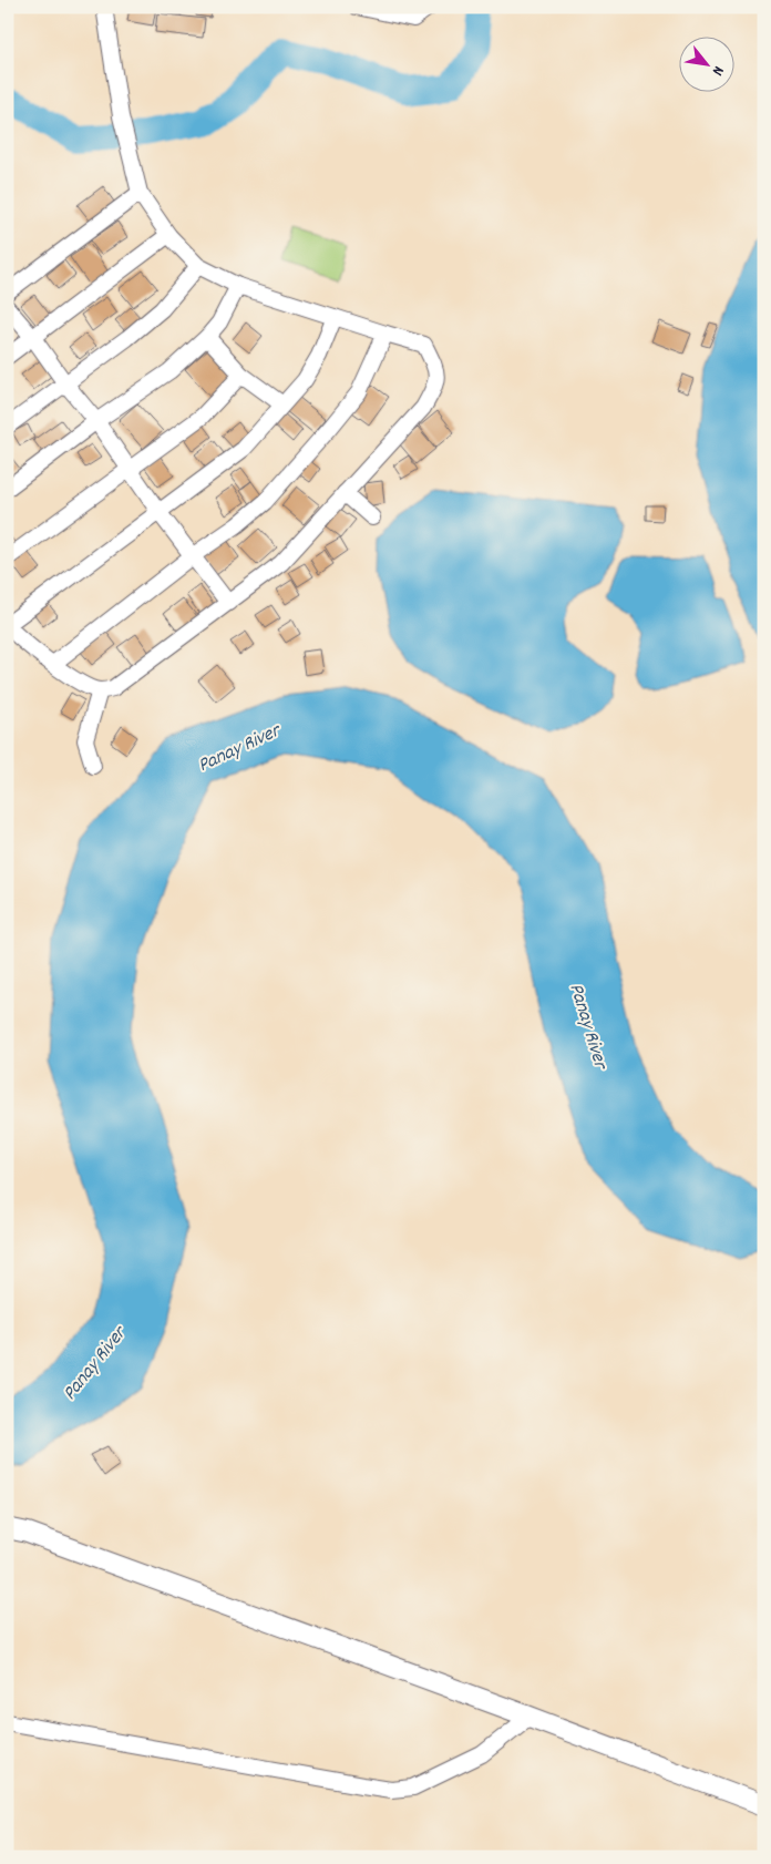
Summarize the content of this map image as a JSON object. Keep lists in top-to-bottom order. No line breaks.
{"water":["Panay River"],"north":"bottom right"}
